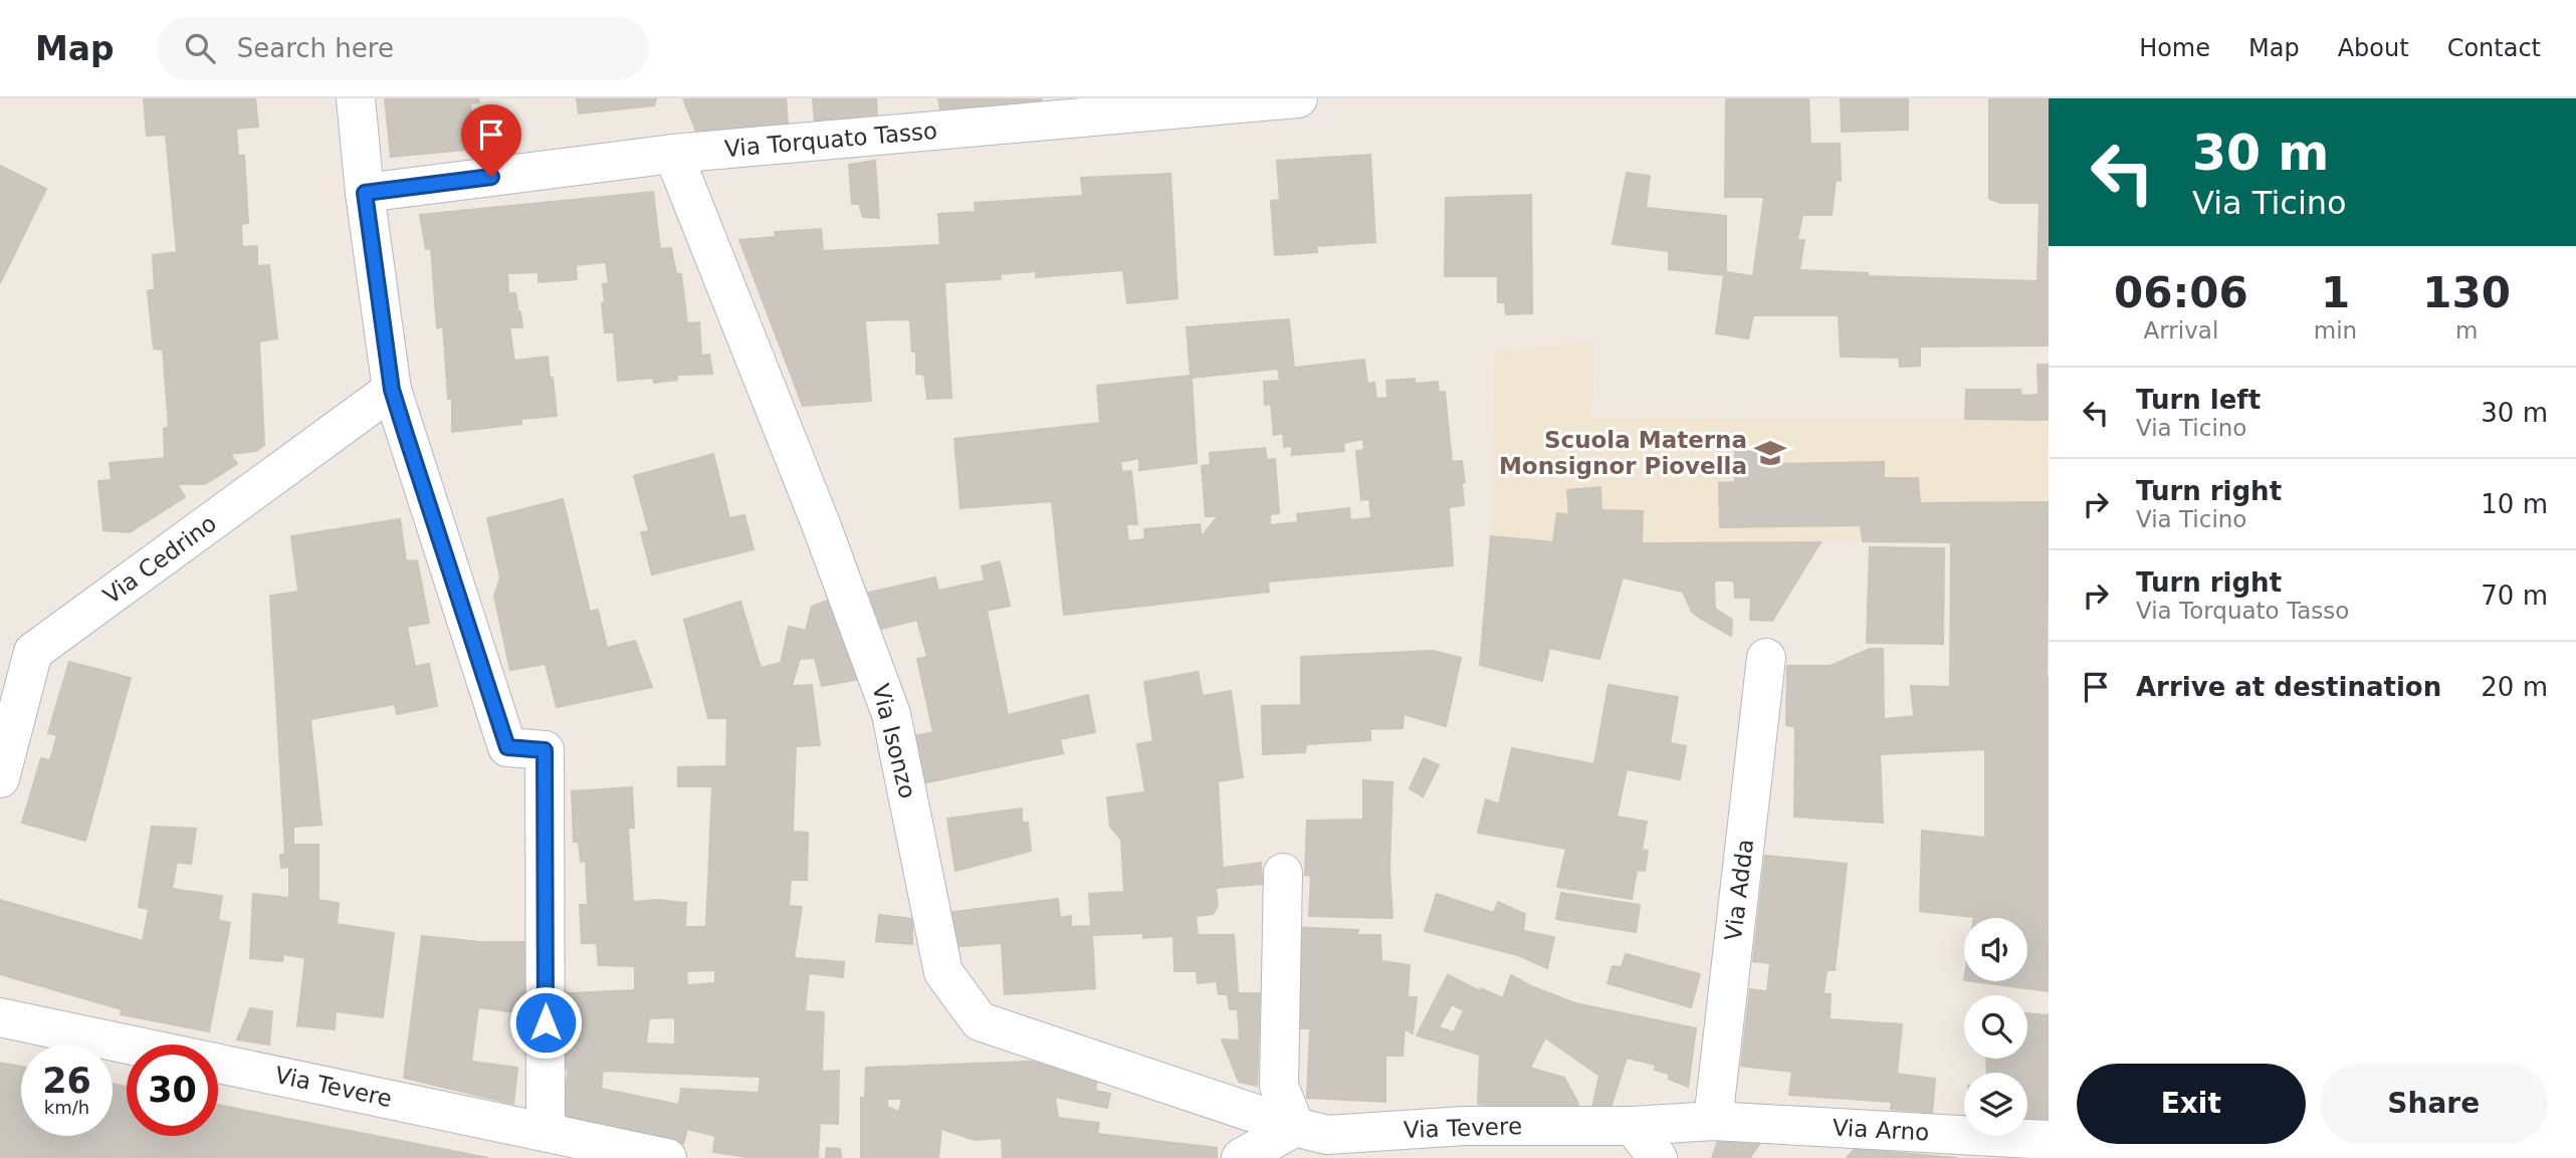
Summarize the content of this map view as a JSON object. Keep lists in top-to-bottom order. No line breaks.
{"streets":{"street":["Via Torquato Tasso","Via Cedrino","Via Isonzo","Via Adda","Via Tevere","Via Arno"]},"crossings":[["Via Torquato Tasso","Via Isonzo"],["Via Isonzo","Via Tevere"],["Via Adda","Via Tevere"],["Via Adda","Via Arno"],["Via Tevere","Via Arno"]],"places":{"school or university":["Scuola Materna Monsignor Piovella"]},"page":{"header":"Map","search":"Search here","nav":["Home","Map","About","Contact"],"turn":["30 m","Via Ticino"],"eta":["06:06","Arrival","1","min","130","m"],"list":[{"name":"Turn left","note":"Via Ticino","value":"30 m"},{"name":"Turn right","note":"Via Ticino","value":"10 m"},{"name":"Turn right","note":"Via Torquato Tasso","value":"70 m"},{"name":"Arrive at destination","value":"20 m"}],"speed":"26 km/h","limit":"30","buttons":["Exit","Share"]}}
